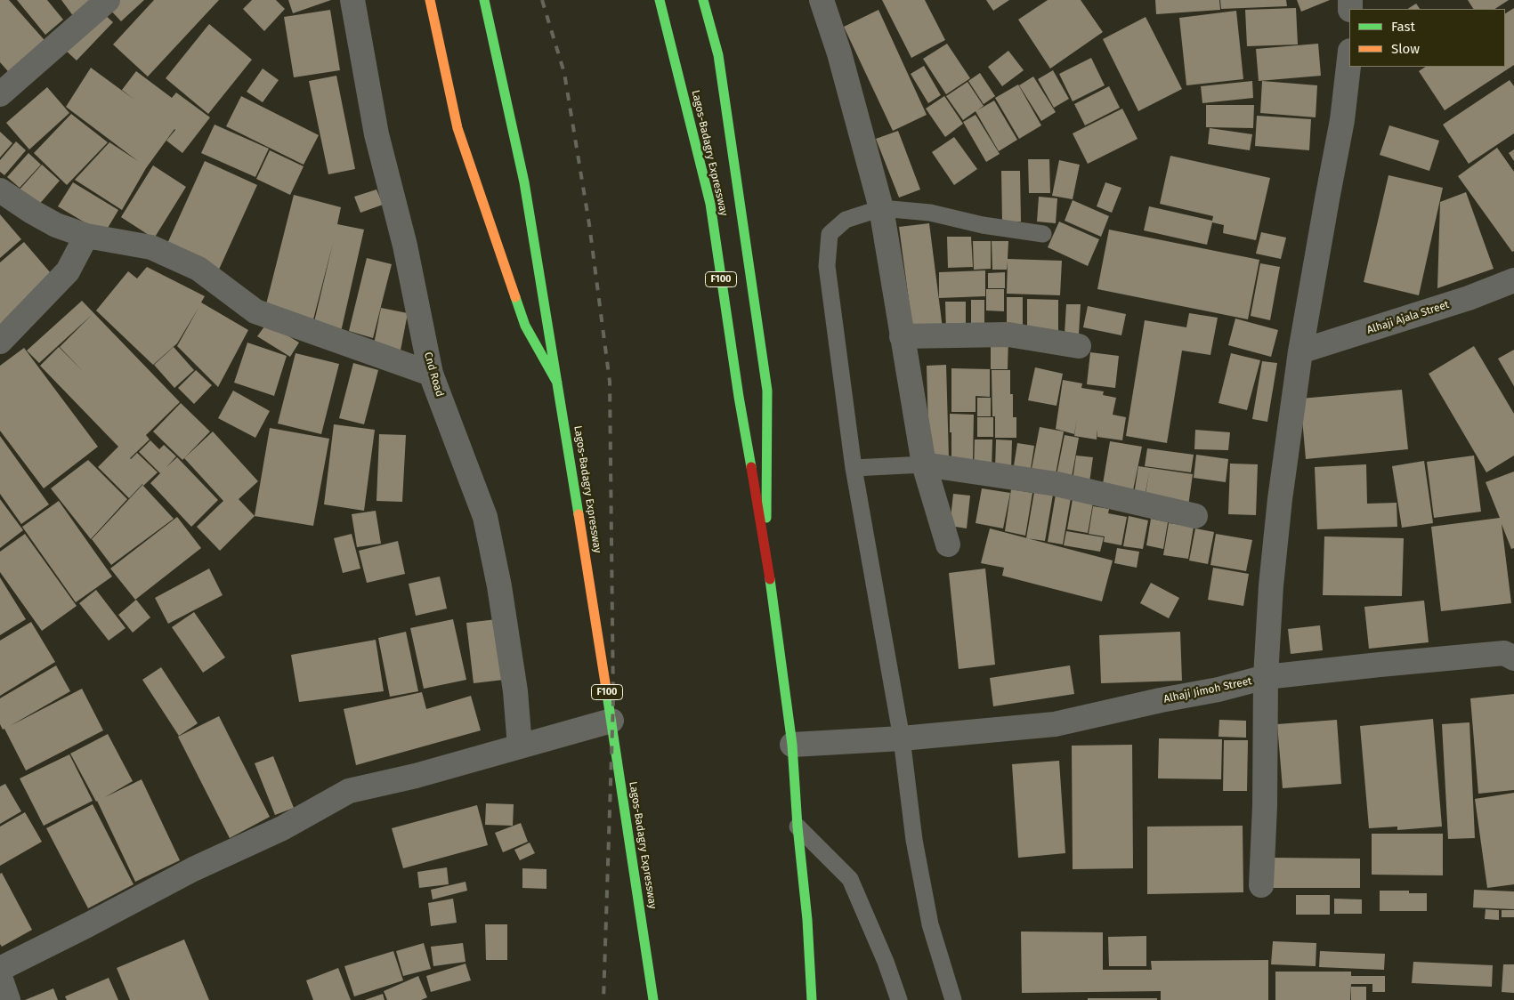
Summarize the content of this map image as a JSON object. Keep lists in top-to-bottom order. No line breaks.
{"streets":{"main road":["Lagos-Badagry Expressway","F100"],"street":["Alhaji Ajala Street","Cnd Road","Alhaji Jimoh Street"]},"crossings":[["Lagos-Badagry Expressway","F100"],["Lagos-Badagry Expressway","Alhaji Jimoh Street"]],"legend":["Fast","Slow"]}
